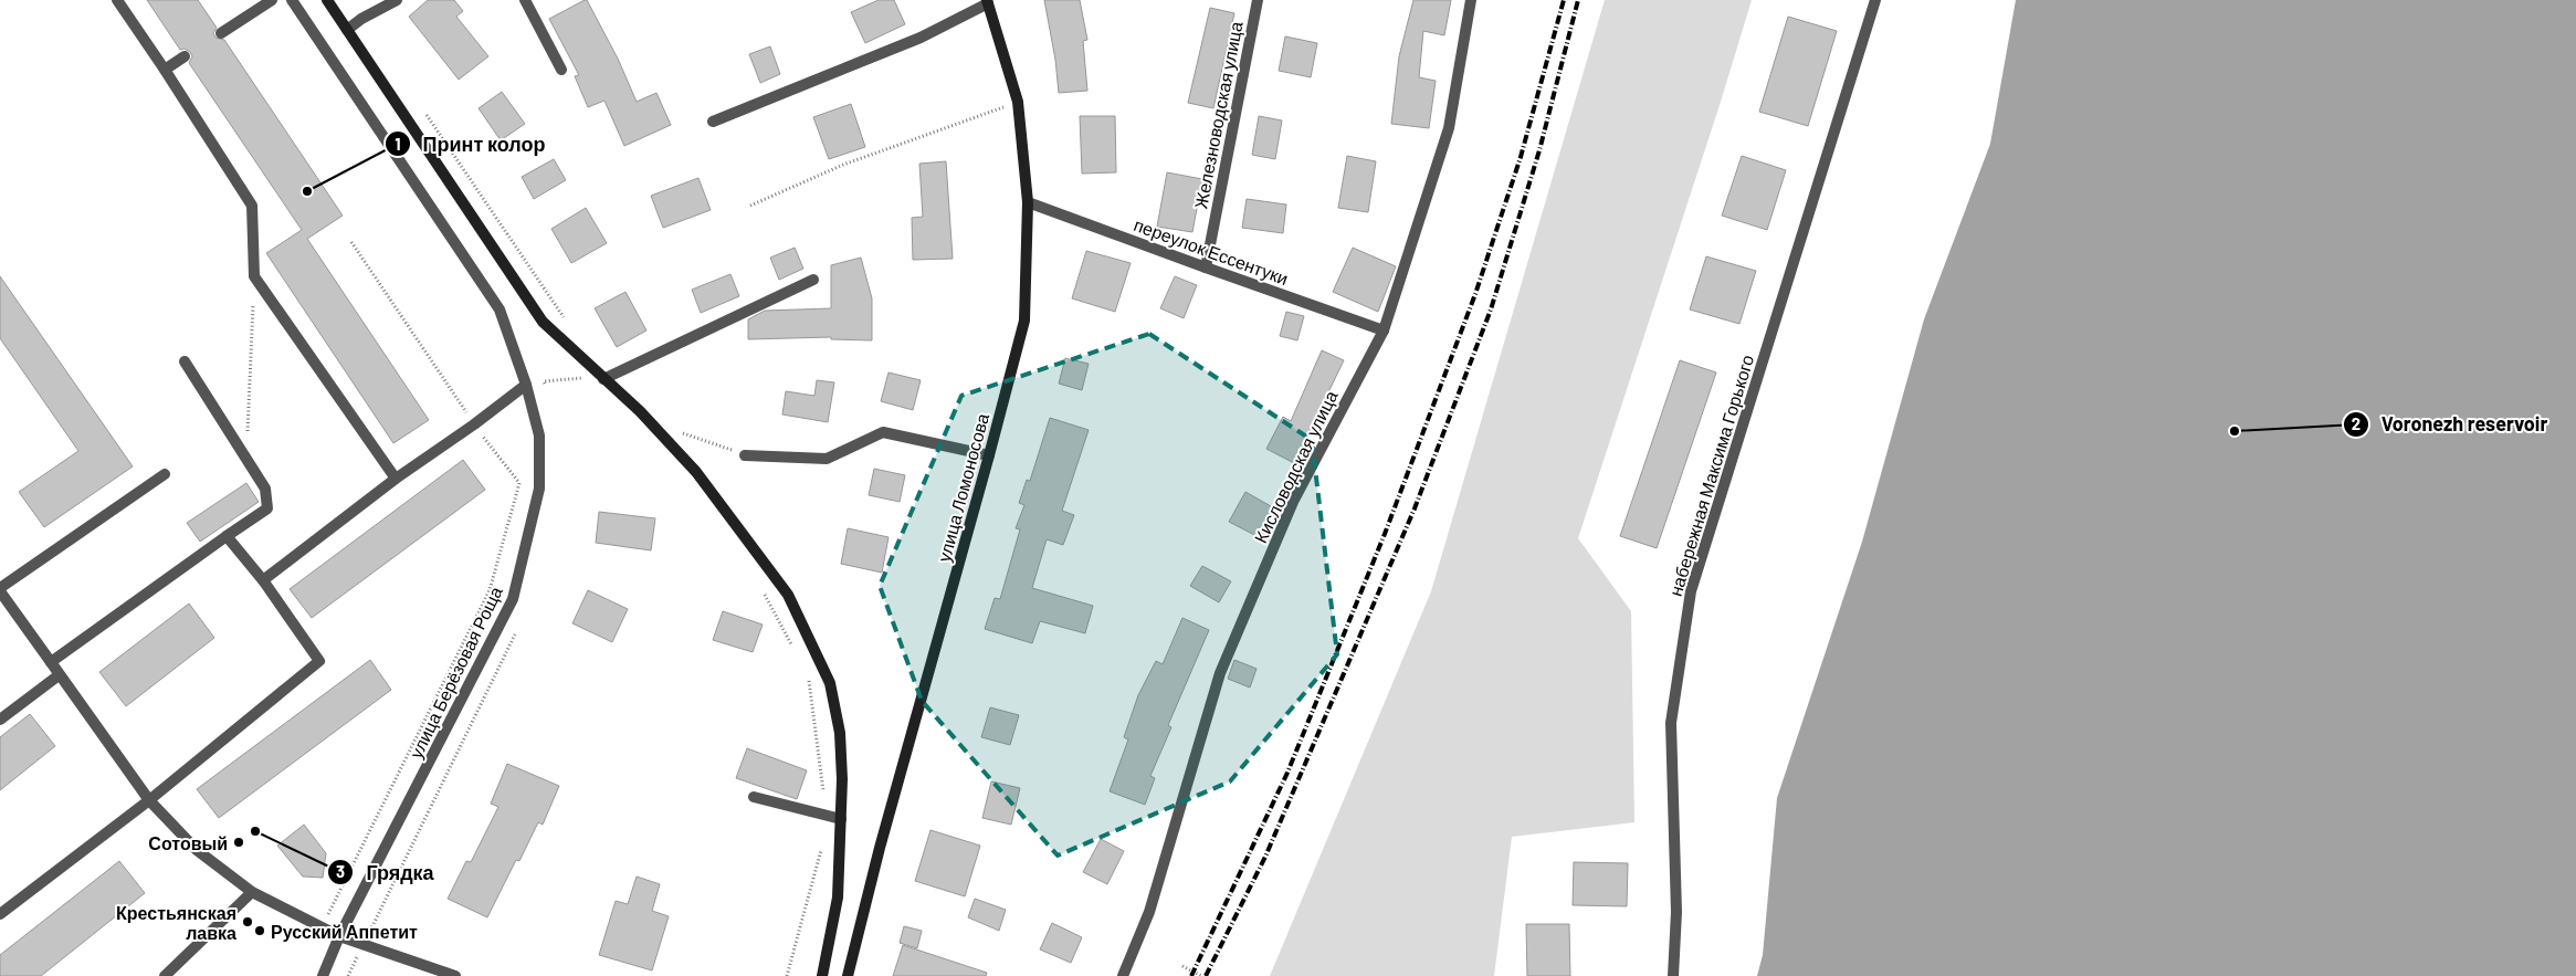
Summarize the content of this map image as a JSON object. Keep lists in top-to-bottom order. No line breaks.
{"streets":{"main road":["улица Ломоносова"],"street":["Железноводская улица","переулок Ессентуки","Кисловодская улица","набережная Максима Горького","улица Берёзовая Роща"]},"crossings":[["Железноводская улица","переулок Ессентуки"],["переулок Ессентуки","Кисловодская улица"],["переулок Ессентуки","улица Ломоносова"]],"places":["Принт колор","Voronezh reservoir","Грядка","Сотовый","Крестьянская лавка","Русский Аппетит"]}
